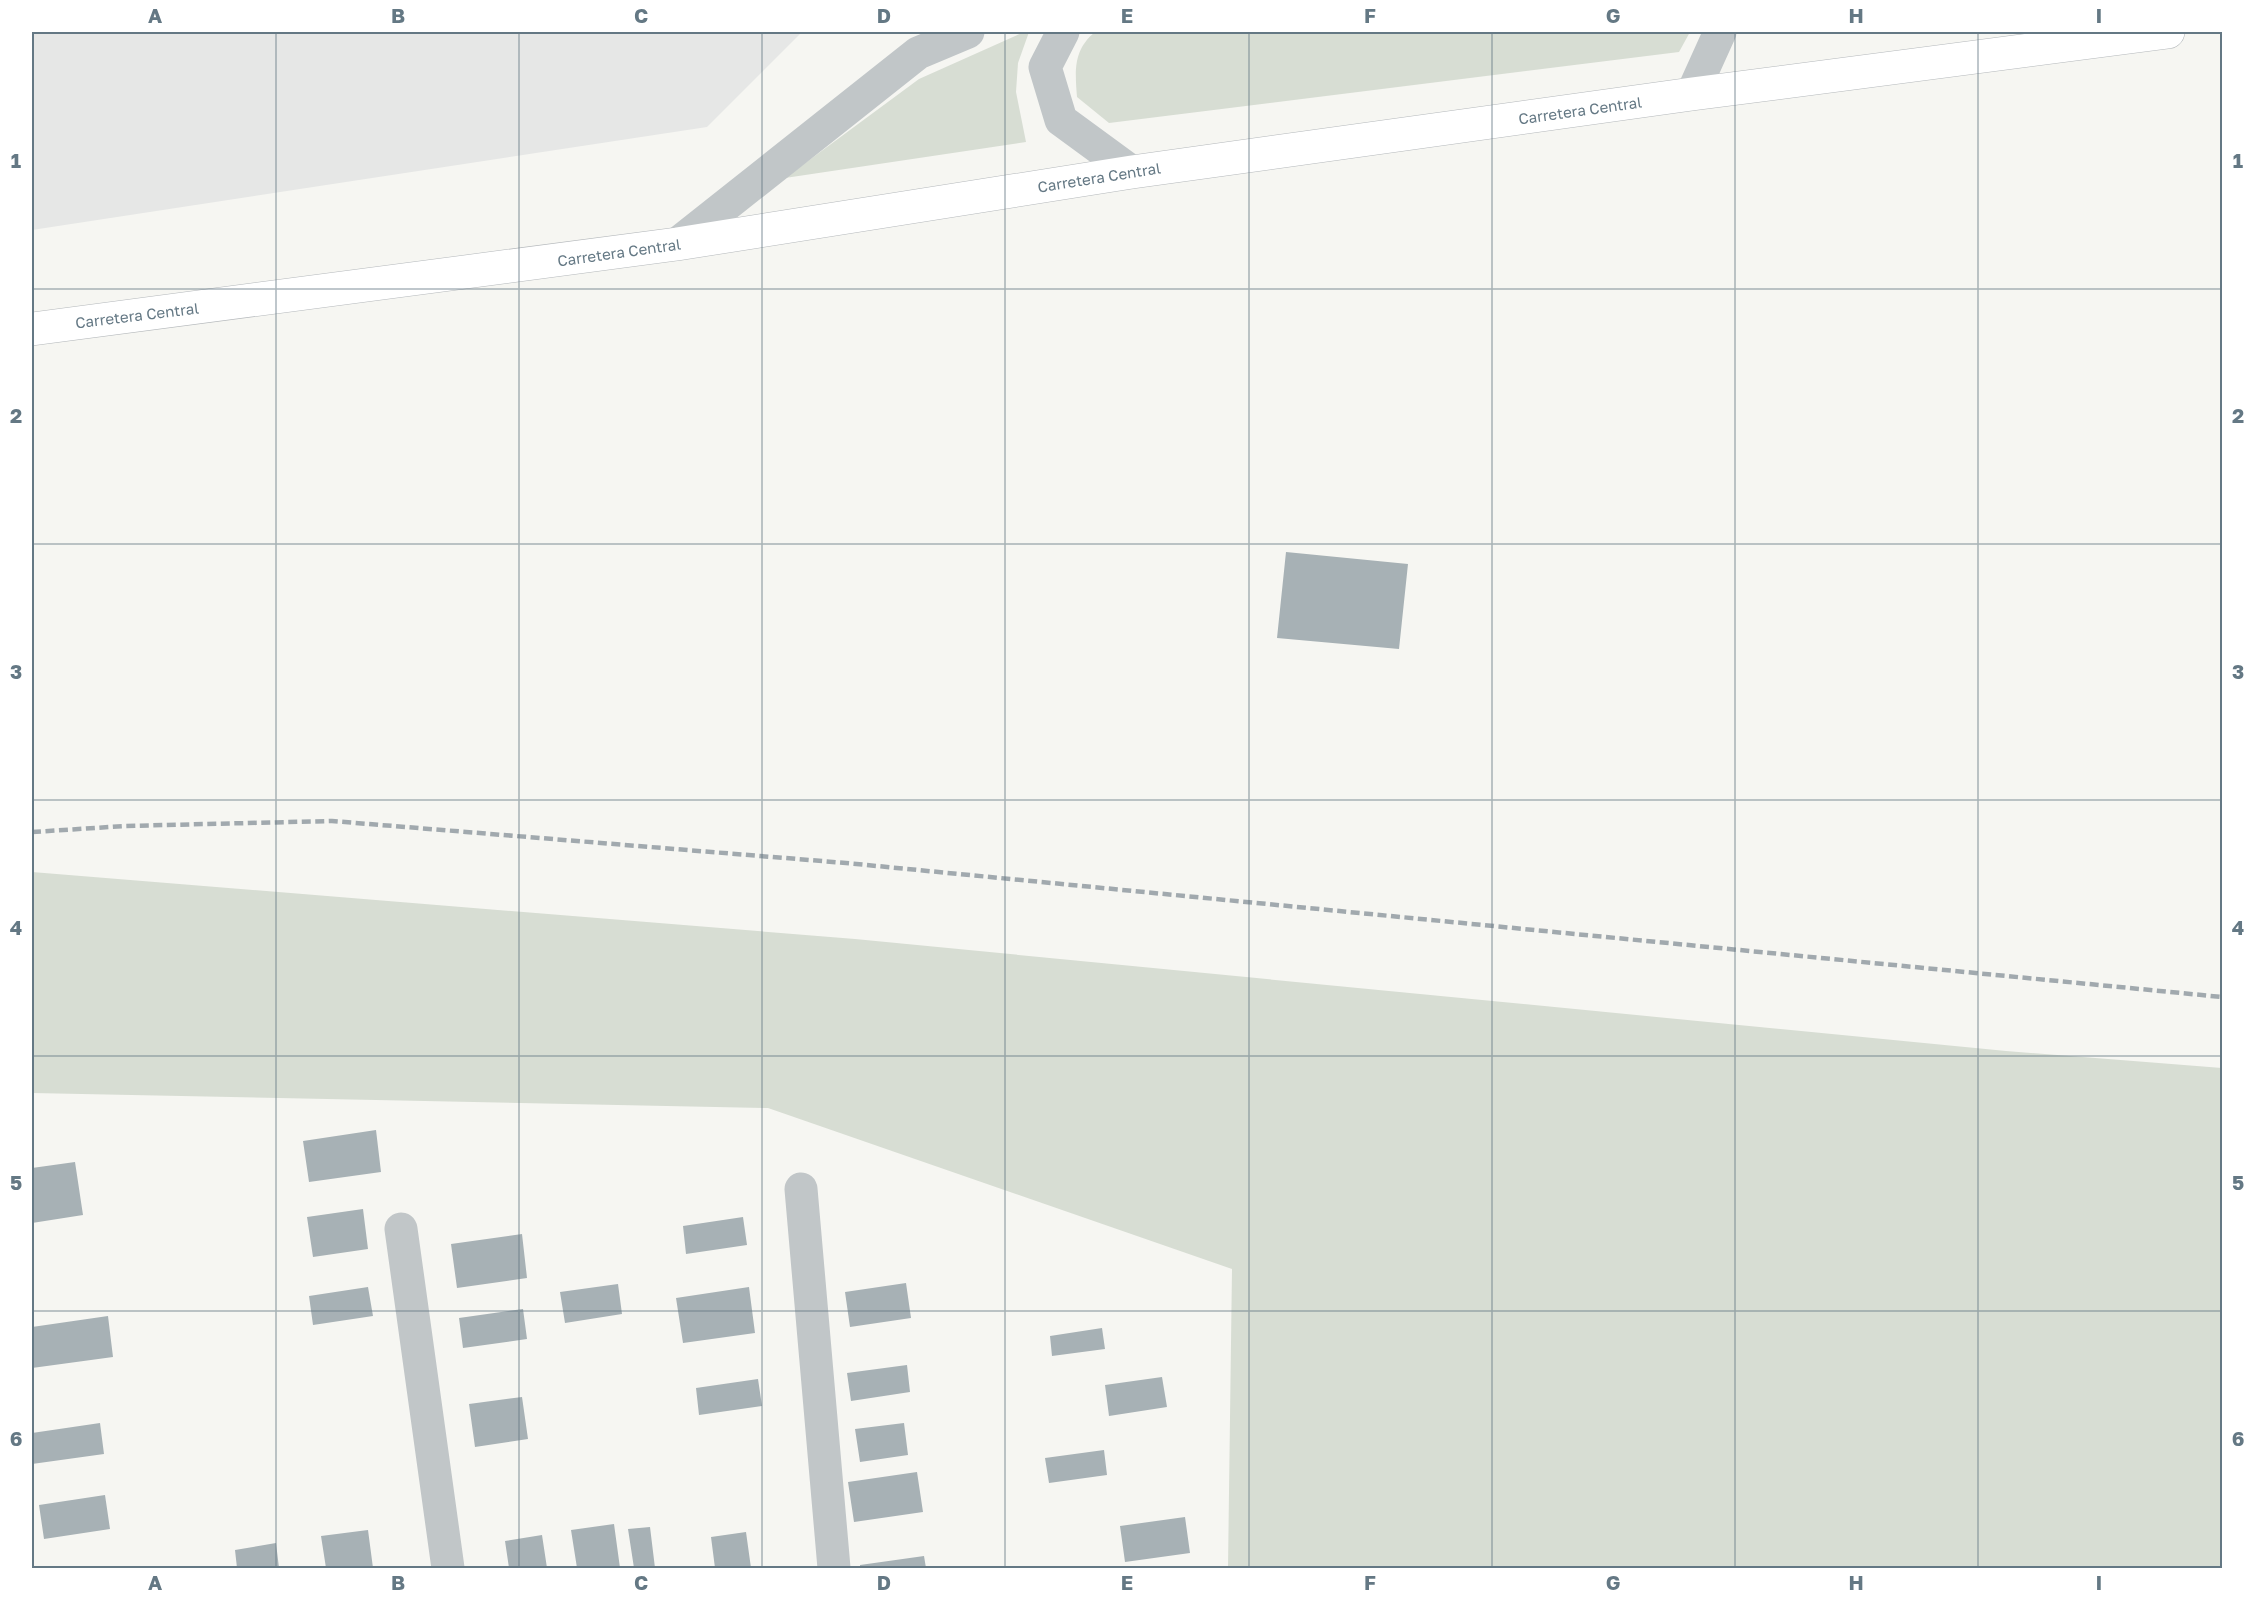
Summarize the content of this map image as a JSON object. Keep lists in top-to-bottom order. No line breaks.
{"streets":{"highway":["Carretera Central"]},"grid":{"columns":["A","B","C","D","E","F","G","H","I"],"rows":["1","2","3","4","5","6"]}}
